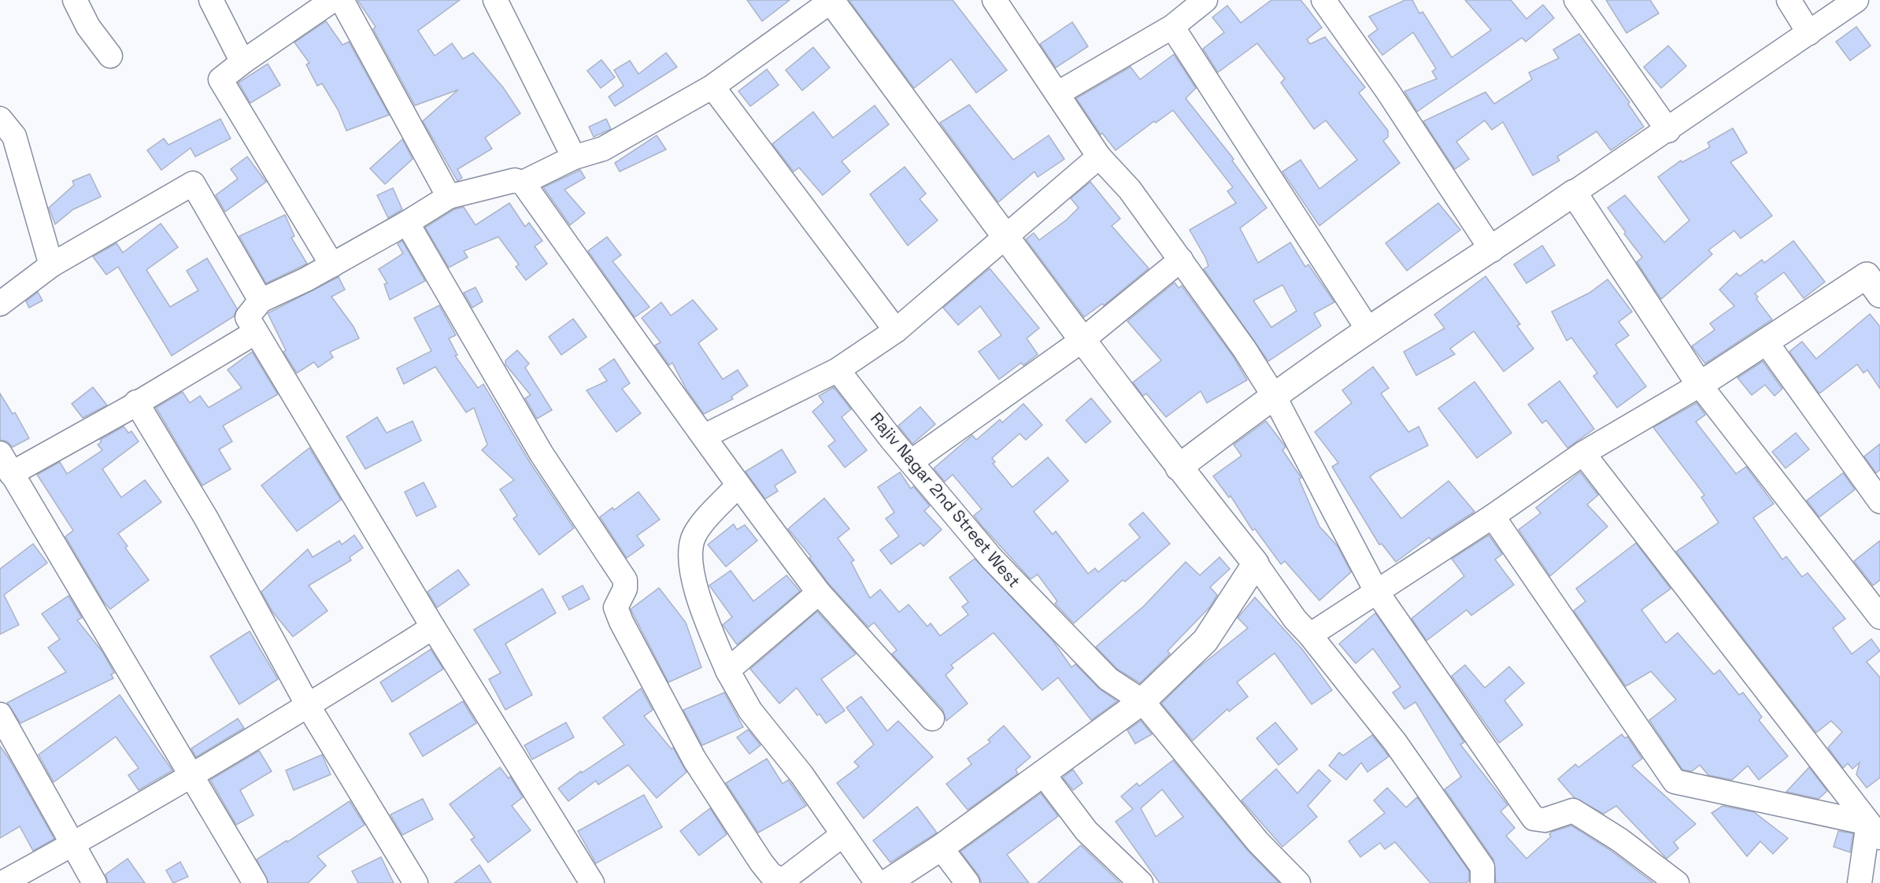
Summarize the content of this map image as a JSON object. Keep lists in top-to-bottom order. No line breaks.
{"streets":{"street":["Rajiv Nagar 2nd Street West"]}}
